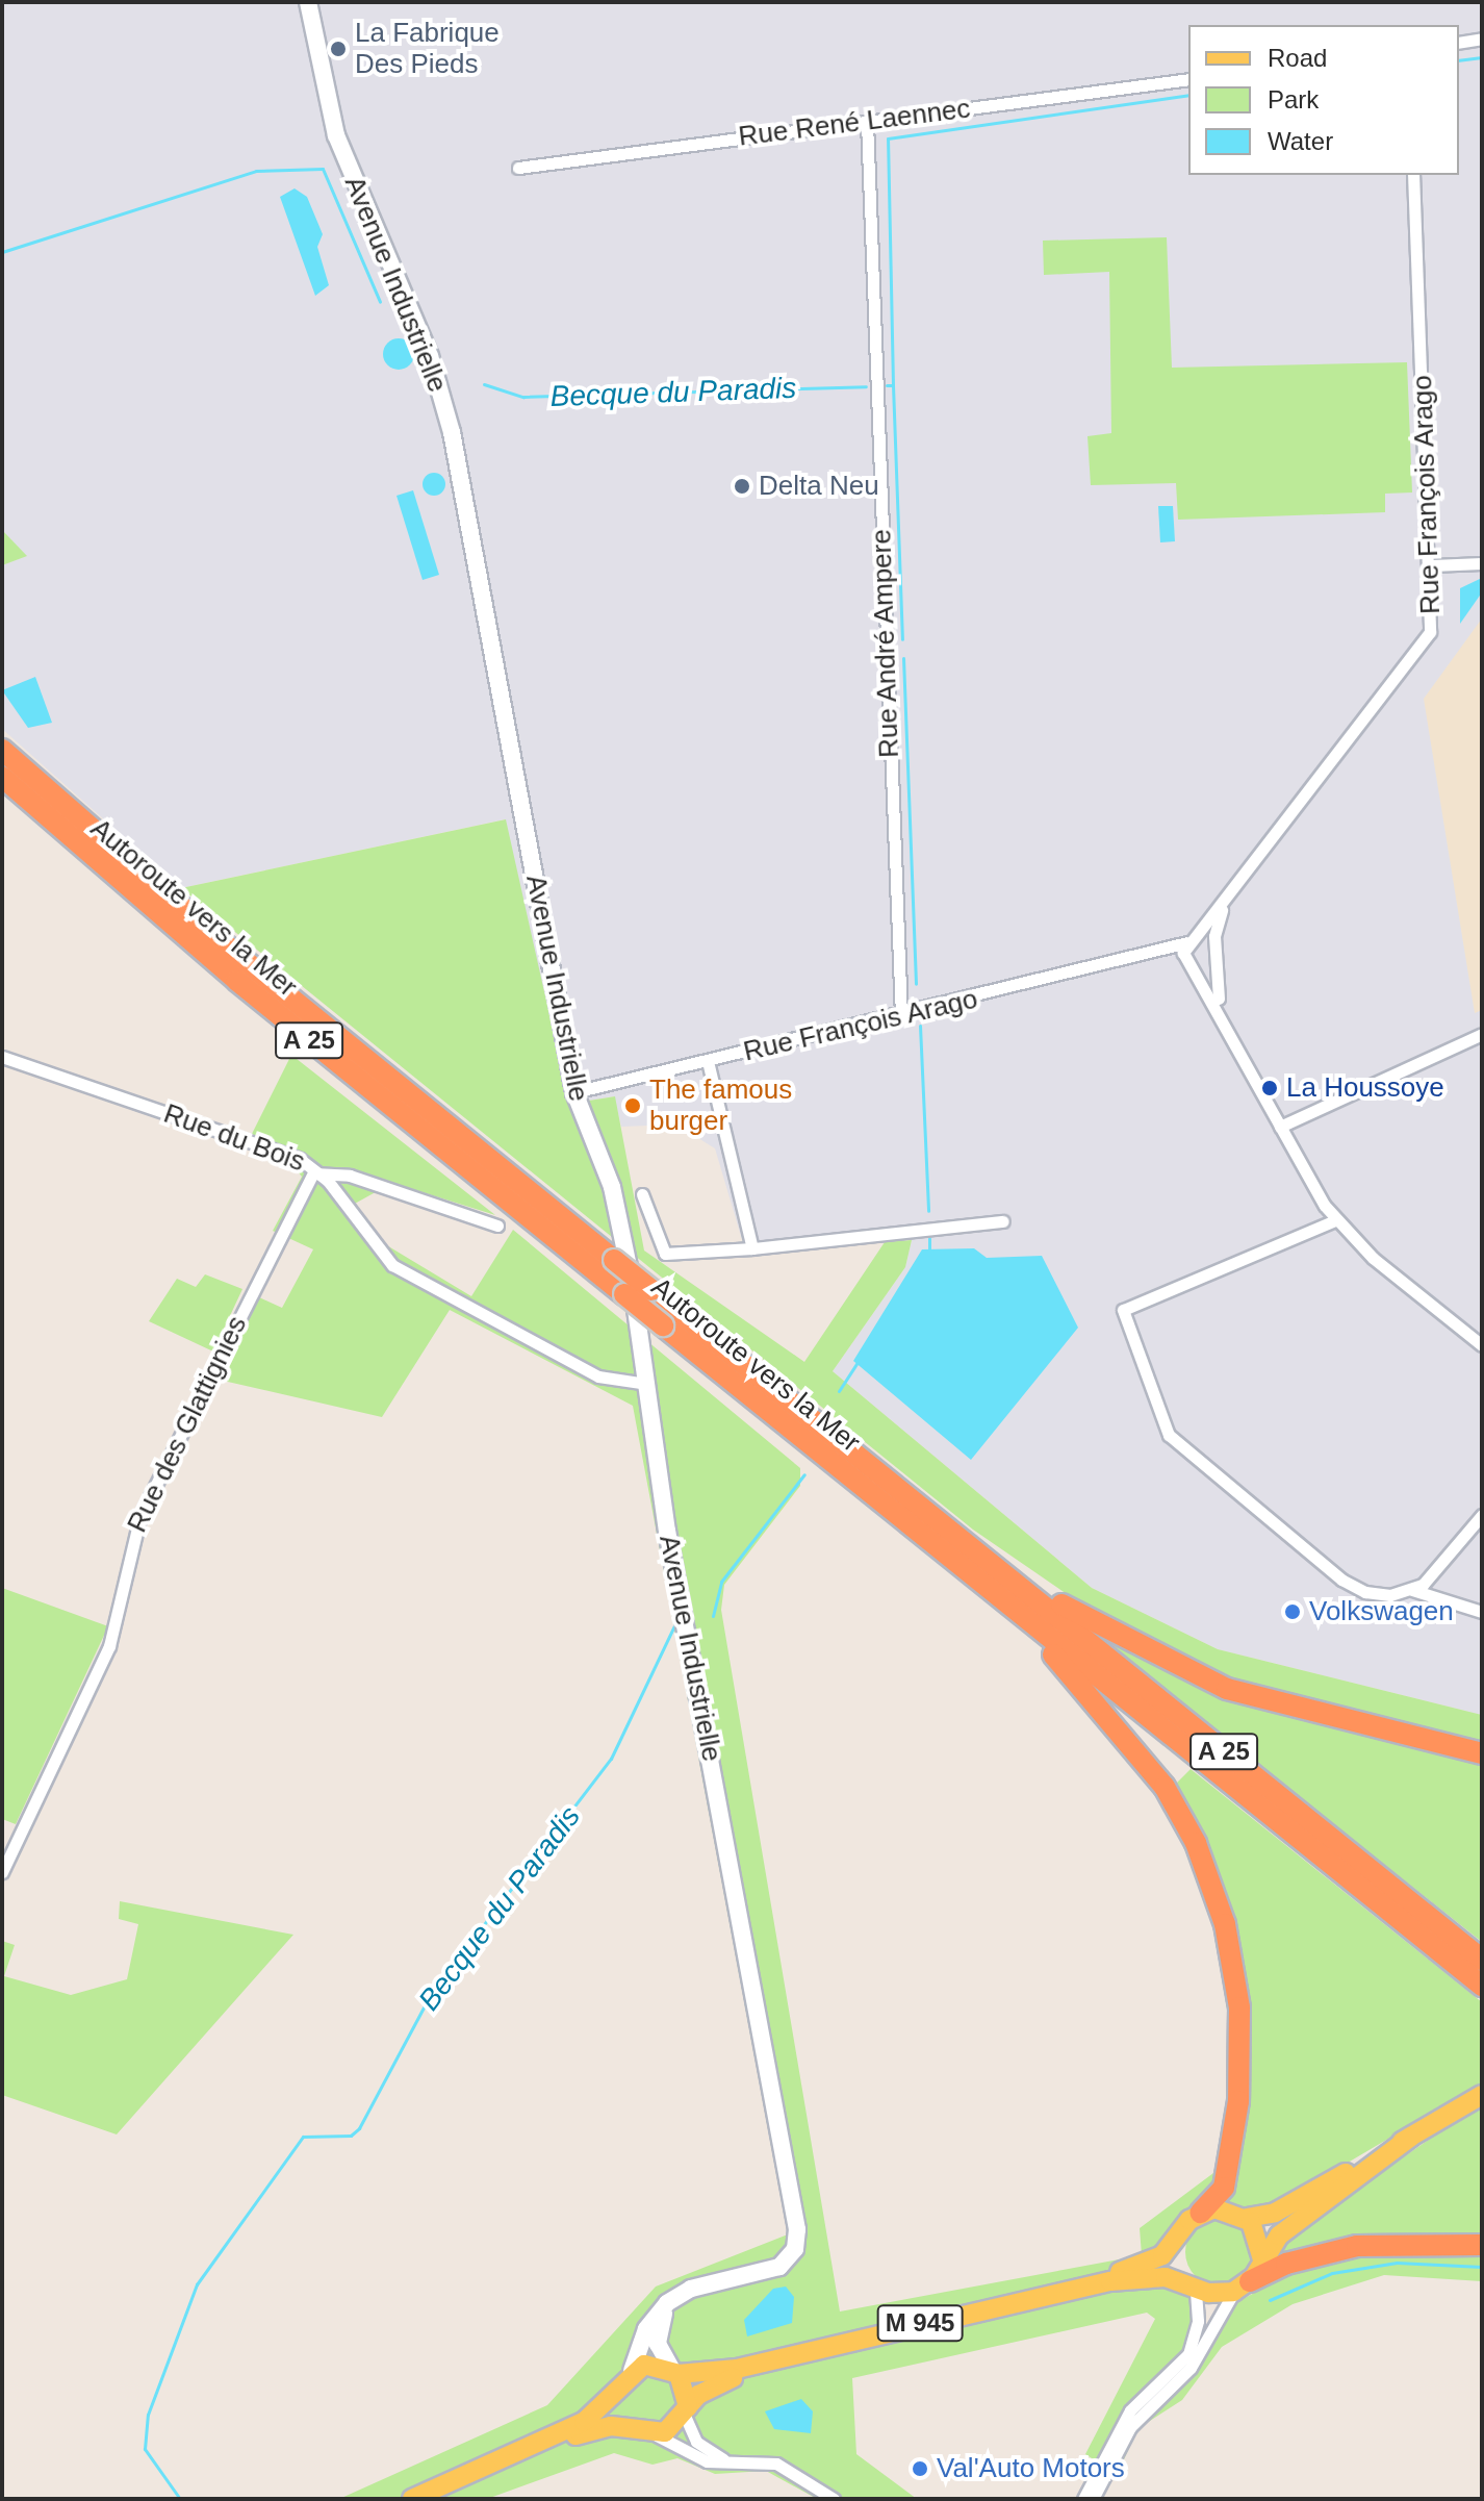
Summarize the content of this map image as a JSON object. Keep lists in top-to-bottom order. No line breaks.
{"streets":{"highway":["Autoroute vers la Mer","A 25"],"main road":["M 945"],"street":["Rue René Laennec","Avenue Industrielle","Rue François Arago","Rue André Ampere","Rue du Bois","Rue des Glattignies"]},"crossings":[["Rue René Laennec","Rue André Ampere"],["Avenue Industrielle","Rue François Arago"],["Avenue Industrielle","Rue du Bois"],["Rue François Arago","Rue André Ampere"],["Rue du Bois","Rue des Glattignies"]],"water":["Becque du Paradis"],"places":["La Fabrique Des Pieds","Delta Neu","La Houssoye","The famous burger","Volkswagen","Val'Auto Motors"],"legend":["Road","Park","Water"]}
